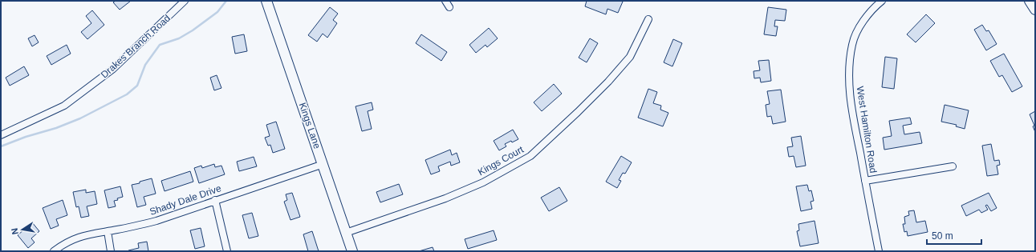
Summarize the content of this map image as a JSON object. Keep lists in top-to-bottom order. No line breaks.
{"streets":{"street":["Drakes Branch Road","Kings Lane","West Hamilton Road","Kings Court","Shady Dale Drive"]},"crossings":[["Kings Lane","Kings Court"],["Kings Lane","Shady Dale Drive"]],"scale_bar":"50 m","north":"left"}
